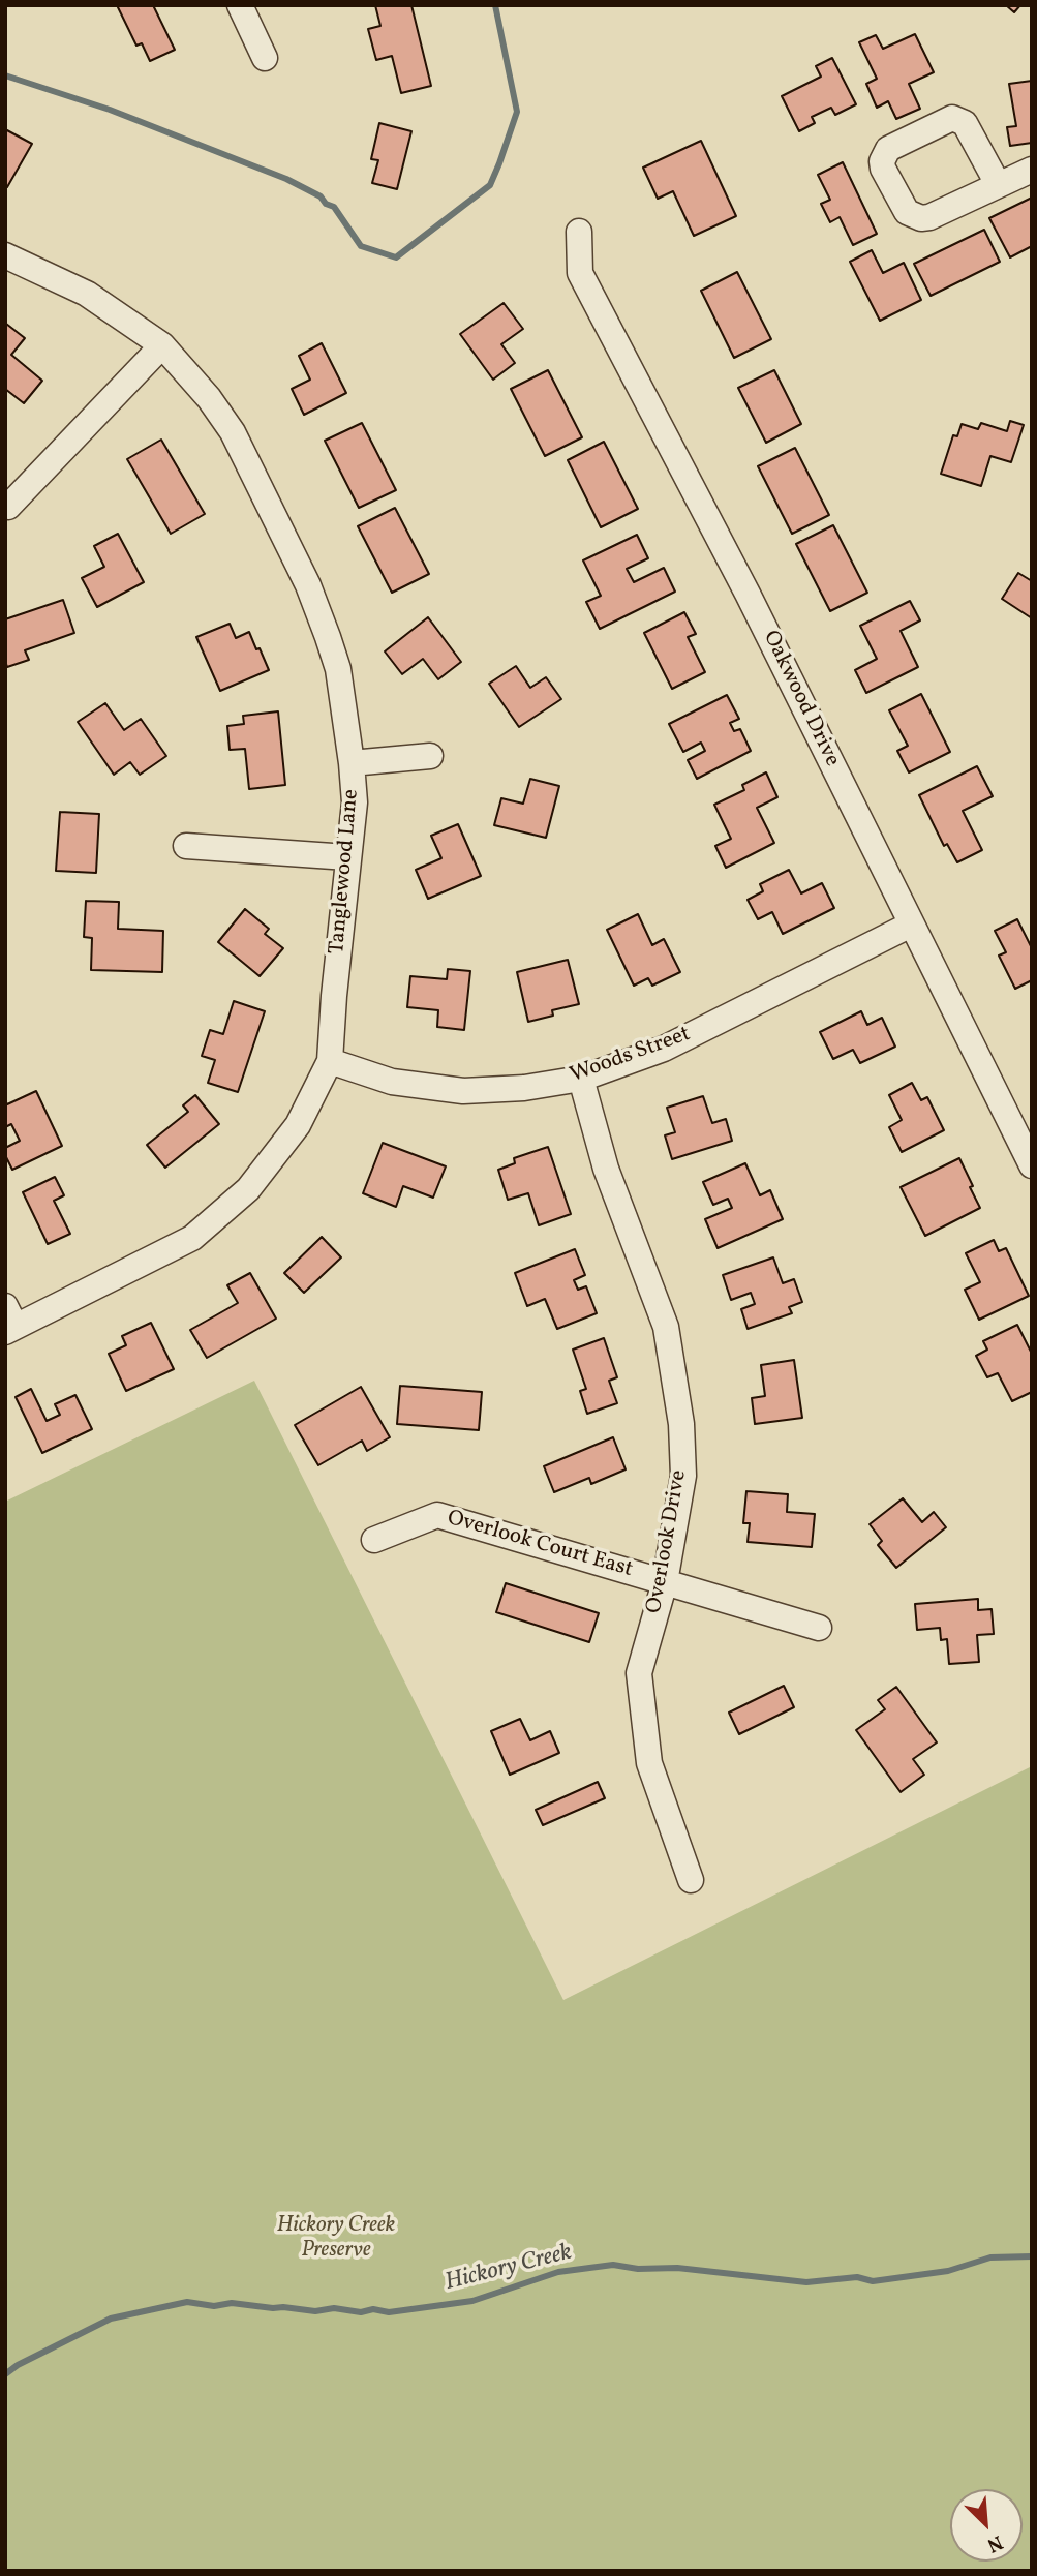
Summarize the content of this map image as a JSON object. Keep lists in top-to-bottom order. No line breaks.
{"streets":{"street":["Oakwood Drive","Tanglewood Lane","Woods Street","Overlook Drive","Overlook Court East"]},"crossings":[["Oakwood Drive","Woods Street"],["Tanglewood Lane","Woods Street"],["Woods Street","Overlook Drive"],["Overlook Drive","Overlook Court East"]],"water":["Hickory Creek"],"parks":["Hickory Creek Preserve"],"north":"bottom right"}
